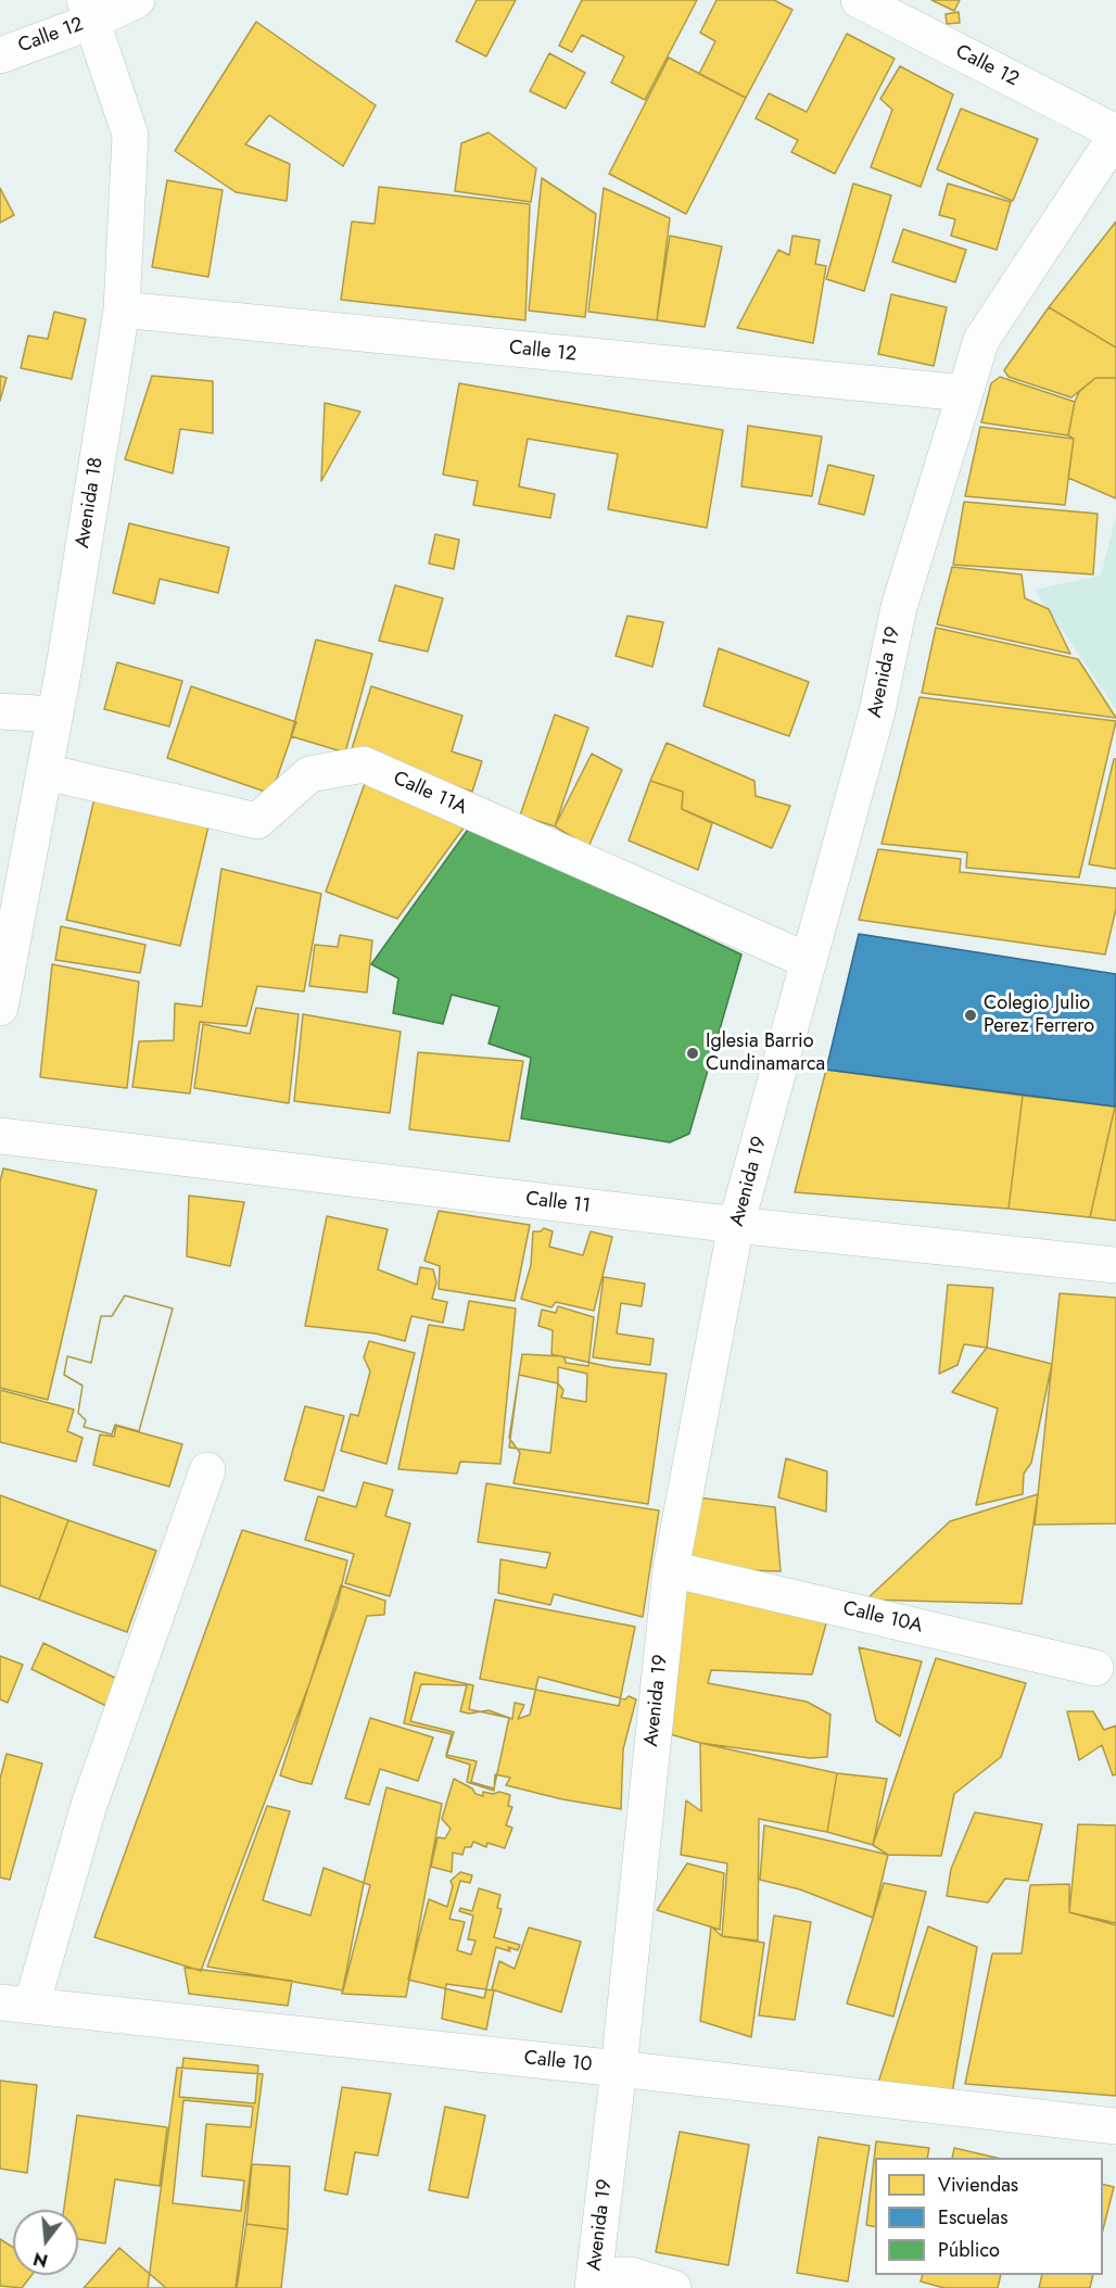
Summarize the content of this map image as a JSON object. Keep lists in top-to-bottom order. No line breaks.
{"streets":{"street":["Calle 12","Avenida 18","Avenida 19","Calle 11A","Calle 11","Calle 10A","Calle 10"]},"crossings":[["Calle 12","Avenida 18"],["Calle 12","Avenida 19"],["Avenida 18","Calle 11A"],["Avenida 19","Calle 11A"],["Avenida 19","Calle 11"],["Avenida 19","Calle 10A"],["Avenida 19","Calle 10"]],"places":["Colegio Julio Perez Ferrero","Iglesia Barrio Cundinamarca"],"legend":["Viviendas","Escuelas","Público"],"north":"bottom"}
